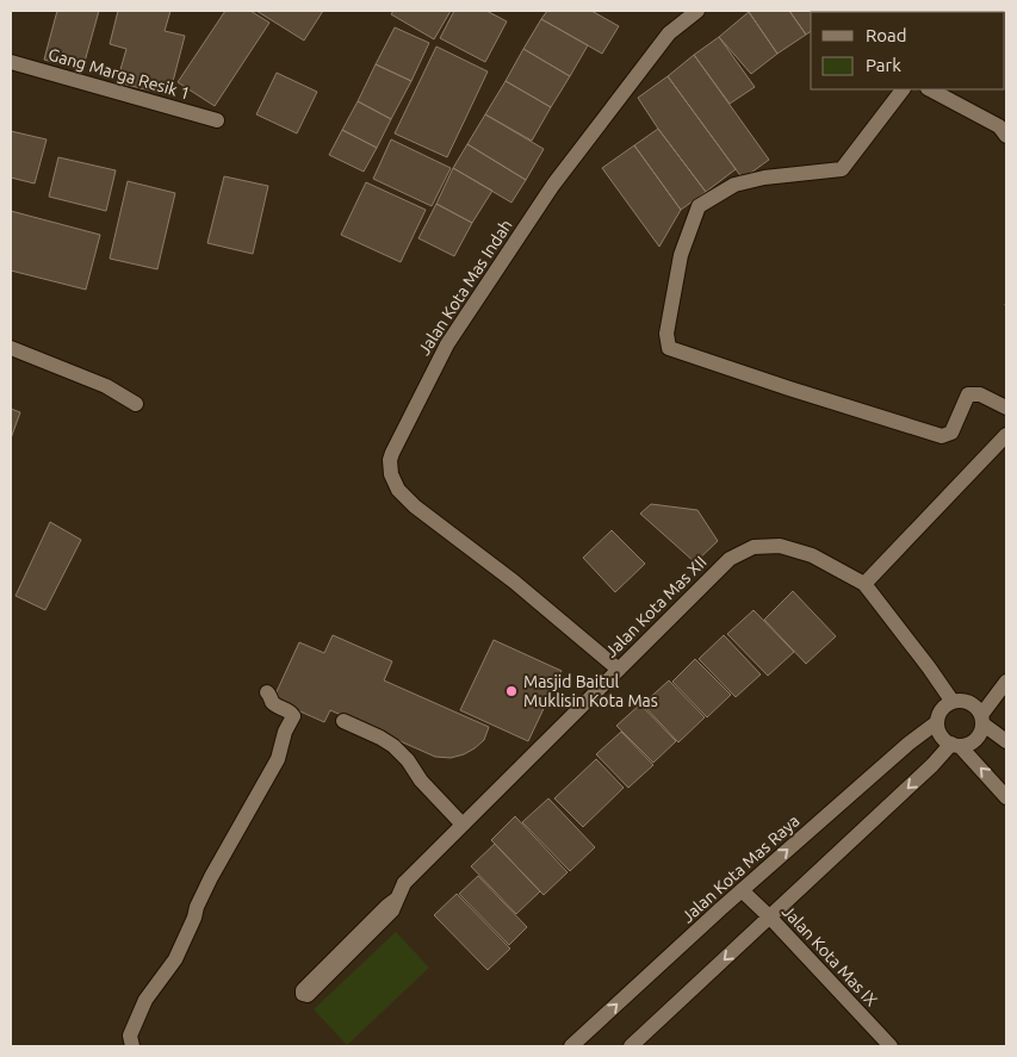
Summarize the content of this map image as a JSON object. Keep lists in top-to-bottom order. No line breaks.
{"streets":{"street":["Gang Marga Resik 1","Jalan Kota Mas Indah","Jalan Kota Mas XII","Jalan Kota Mas Raya","Jalan Kota Mas IX"]},"crossings":[["Jalan Kota Mas Indah","Jalan Kota Mas XII"],["Jalan Kota Mas XII","Jalan Kota Mas Raya"],["Jalan Kota Mas Raya","Jalan Kota Mas IX"]],"places":["Masjid Baitul Muklisin Kota Mas"],"legend":["Road","Park"]}
